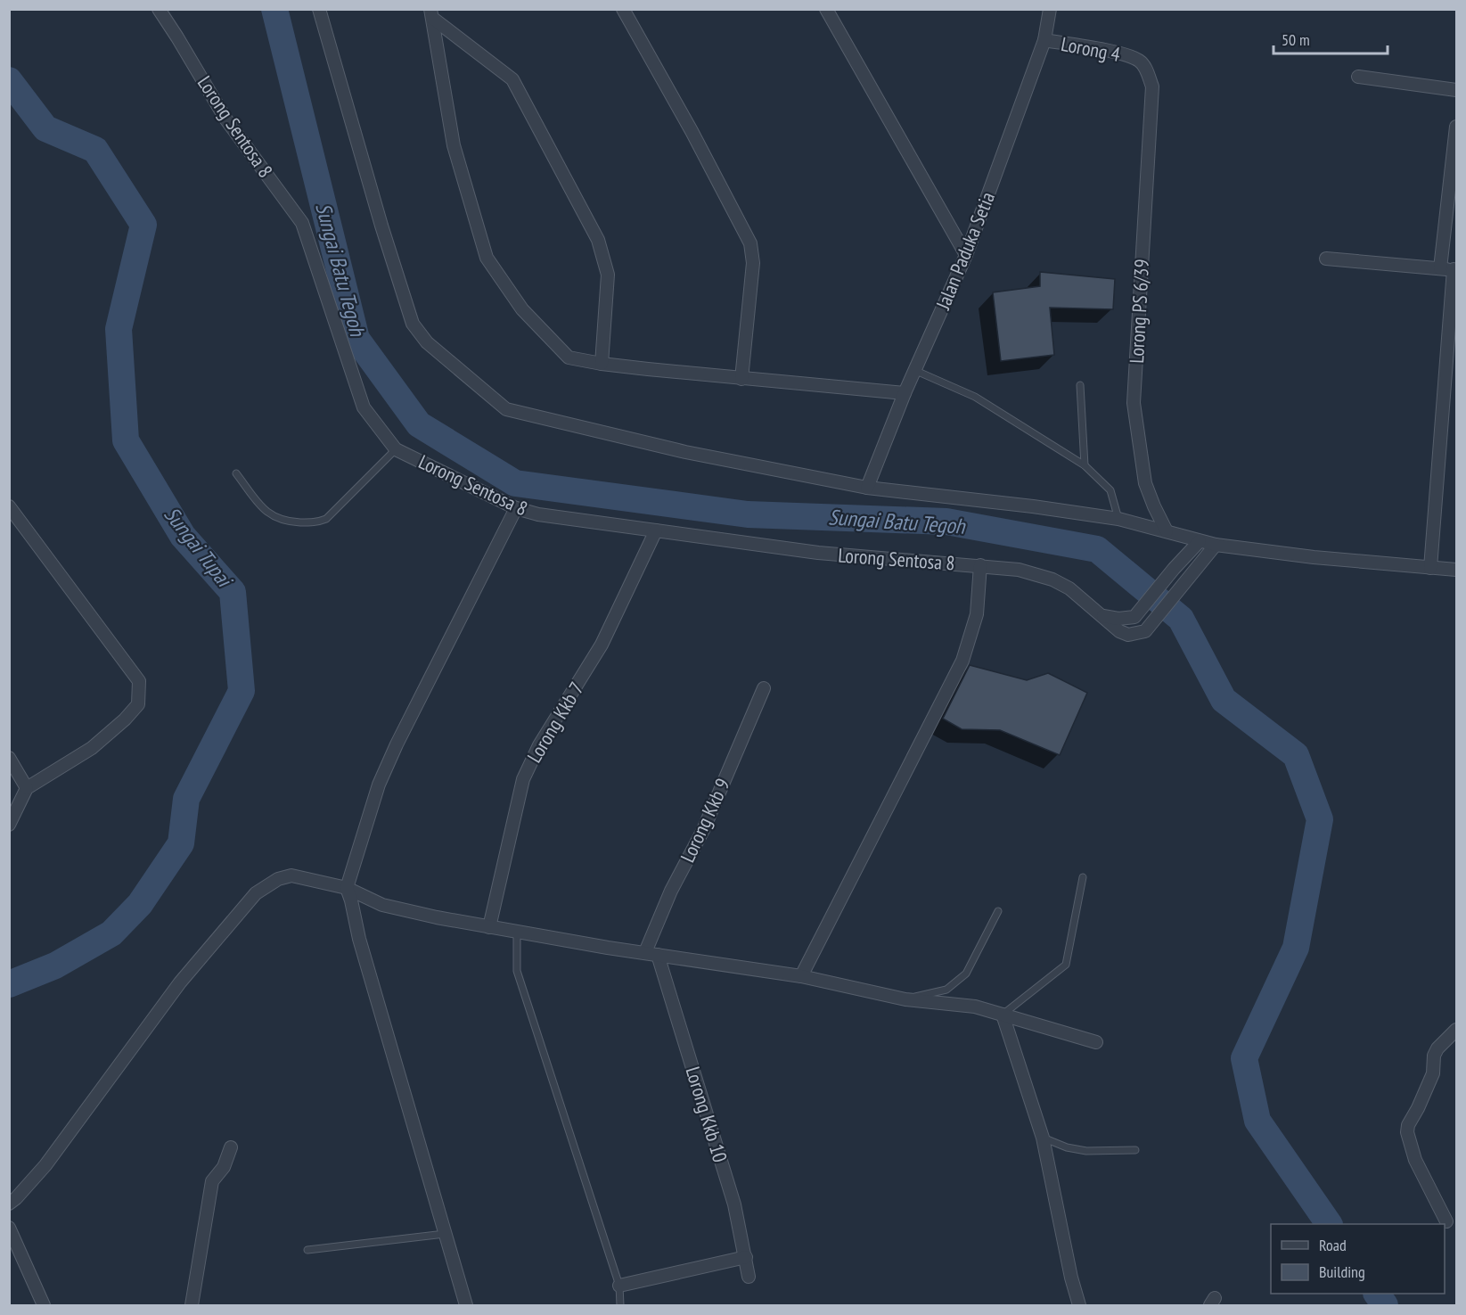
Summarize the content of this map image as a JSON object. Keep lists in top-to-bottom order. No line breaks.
{"streets":{"street":["Lorong 4","Lorong Sentosa 8","Jalan Paduka Setia","Lorong PS 6/39","Lorong Kkb 7","Lorong Kkb 9","Lorong Kkb 10"]},"crossings":[["Lorong 4","Jalan Paduka Setia"],["Lorong 4","Lorong PS 6/39"],["Lorong Sentosa 8","Lorong Kkb 7"]],"water":["Sungai Batu Tegoh","Sungai Tupai"],"legend":["Road","Building"],"scale_bar":"50 m"}
